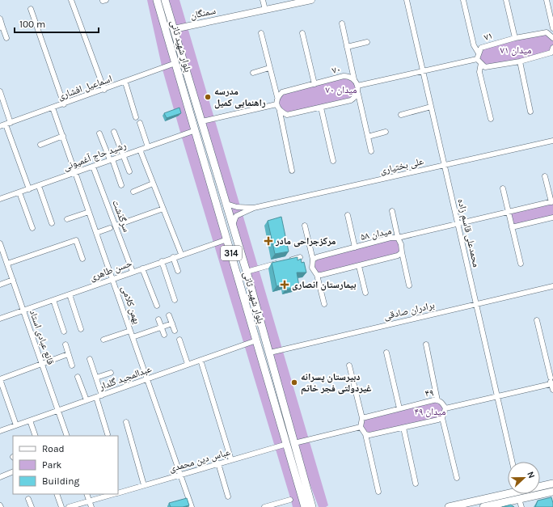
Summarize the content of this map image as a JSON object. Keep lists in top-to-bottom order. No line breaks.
{"streets":{"main road":["سمنگان","بلوار شهید ثانی","314"],"street":["۷۱","۷۰","اسماعیل افشاری","رشید حاج آغمیونی","علی بختیاری","سرگذشت","محمدعلی قاسم زاده","میدان ۵۸","حسن طاهری","بهمن کلامی","برادران صادقی","قانع عبادی استاد","عبدالمجید گلدار","۴۹","عباس دین محمدی"]},"crossings":[["سمنگان","بلوار شهید ثانی"],["بلوار شهید ثانی","اسماعیل افشاری"],["بلوار شهید ثانی","رشید حاج آغمیونی"],["بلوار شهید ثانی","حسن طاهری"],["بلوار شهید ثانی","برادران صادقی"],["بلوار شهید ثانی","عبدالمجید گلدار"],["بلوار شهید ثانی","عباس دین محمدی"],["اسماعیل افشاری","بهمن کلامی"],["رشید حاج آغمیونی","سرگذشت"],["رشید حاج آغمیونی","بهمن کلامی"],["علی بختیاری","محمدعلی قاسم زاده"],["سرگذشت","حسن طاهری"],["محمدعلی قاسم زاده","برادران صادقی"],["حسن طاهری","بهمن کلامی"],["حسن طاهری","قانع عبادی استاد"],["بهمن کلامی","عبدالمجید گلدار"],["بهمن کلامی","عباس دین محمدی"],["قانع عبادی استاد","عبدالمجید گلدار"]],"parks":["میدان ۷۱","میدان ۷۰","میدان ۴۹"],"places":{"other":["مدرسه راهنمایی کمیل","دبیرستان پسرانه غیردولتی فجر خاتم"],"health":["مرکزجراحی مادر","بیمارستان انصاری"]},"legend":["Road","Park","Building"],"scale_bar":"100 m","north":"right"}
